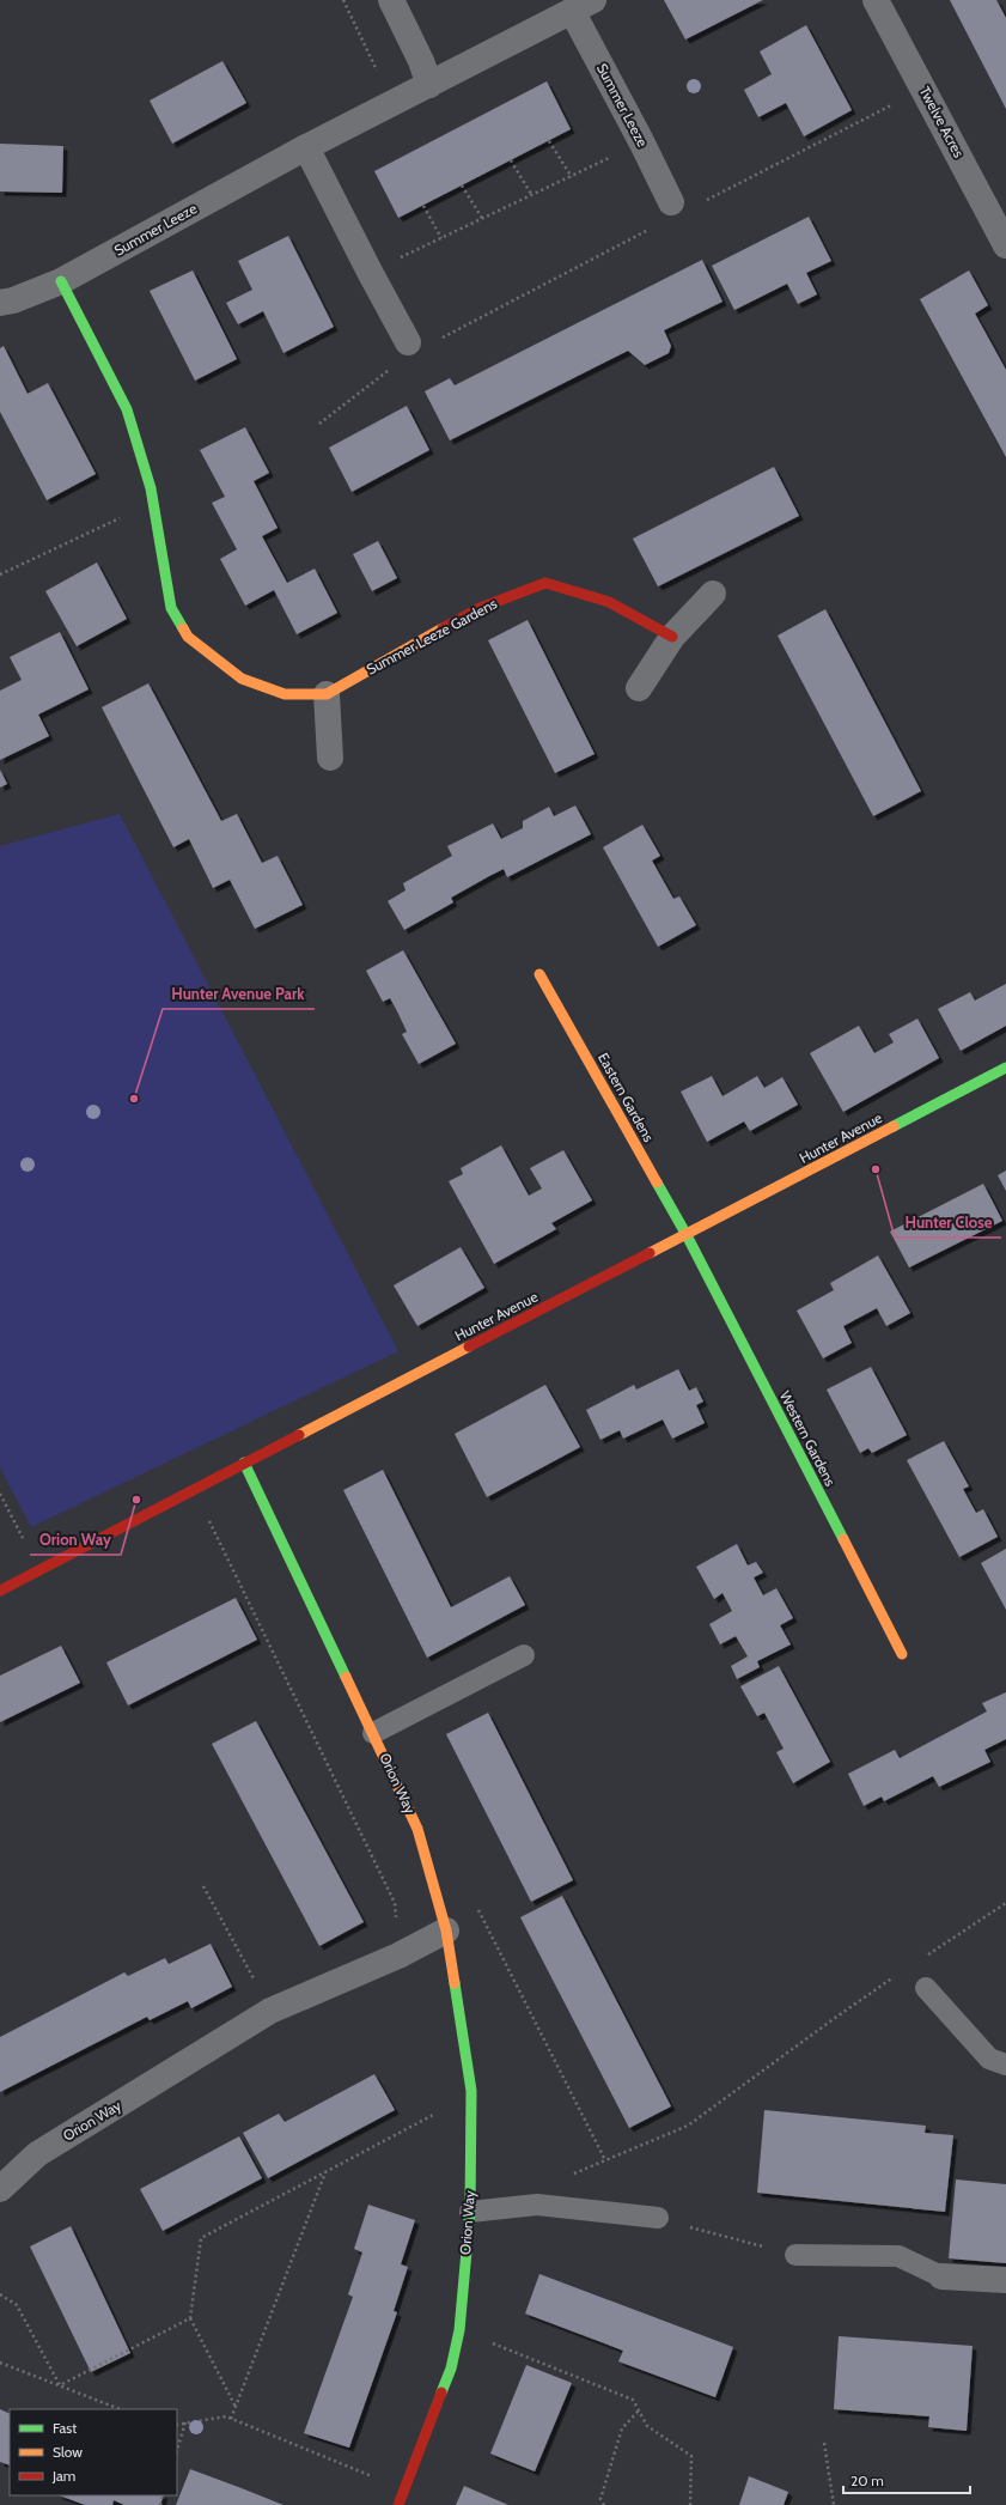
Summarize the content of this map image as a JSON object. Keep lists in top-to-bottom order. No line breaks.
{"streets":{"street":["Summer Leeze","Twelve Acres","Summer Leeze Gardens","Eastern Gardens","Hunter Avenue","Western Gardens","Orion Way"]},"crossings":[["Summer Leeze","Summer Leeze Gardens"],["Eastern Gardens","Hunter Avenue"],["Eastern Gardens","Western Gardens"],["Hunter Avenue","Western Gardens"],["Hunter Avenue","Orion Way"]],"places":["Hunter Avenue Park","Hunter Close","Orion Way"],"legend":["Fast","Slow","Jam"],"scale_bar":"20 m"}
